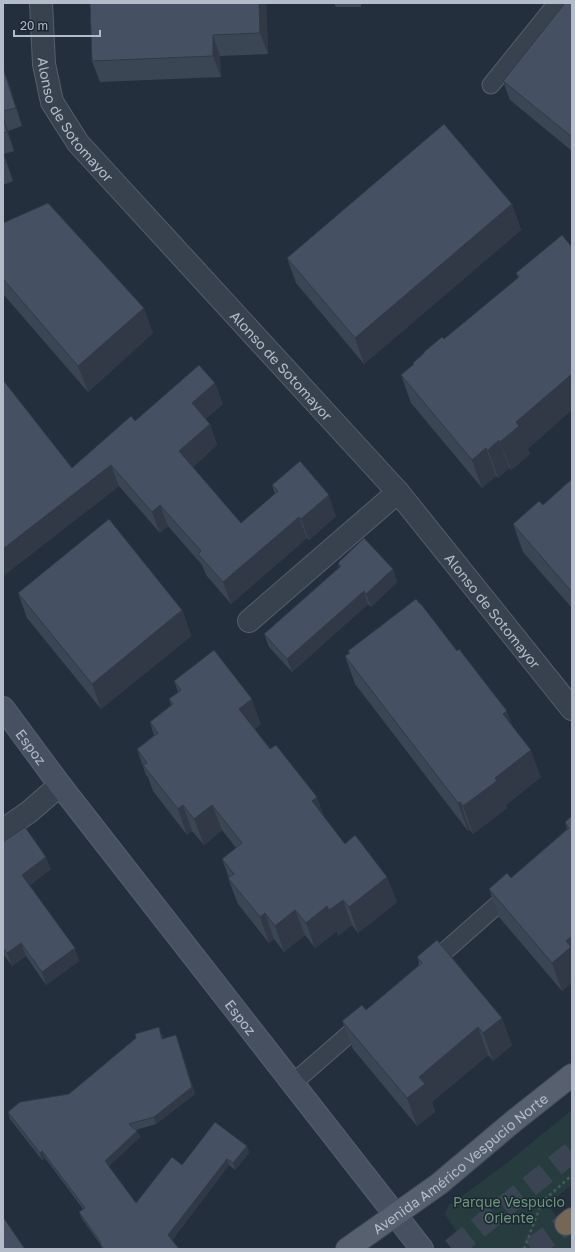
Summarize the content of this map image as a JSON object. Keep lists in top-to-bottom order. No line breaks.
{"streets":{"main road":["Avenida Américo Vespucio Norte"],"street":["Alonso de Sotomayor","Espoz"]},"crossings":[["Espoz","Avenida Américo Vespucio Norte"]],"parks":["Parque Vespucio Oriente"],"scale_bar":"20 m"}
